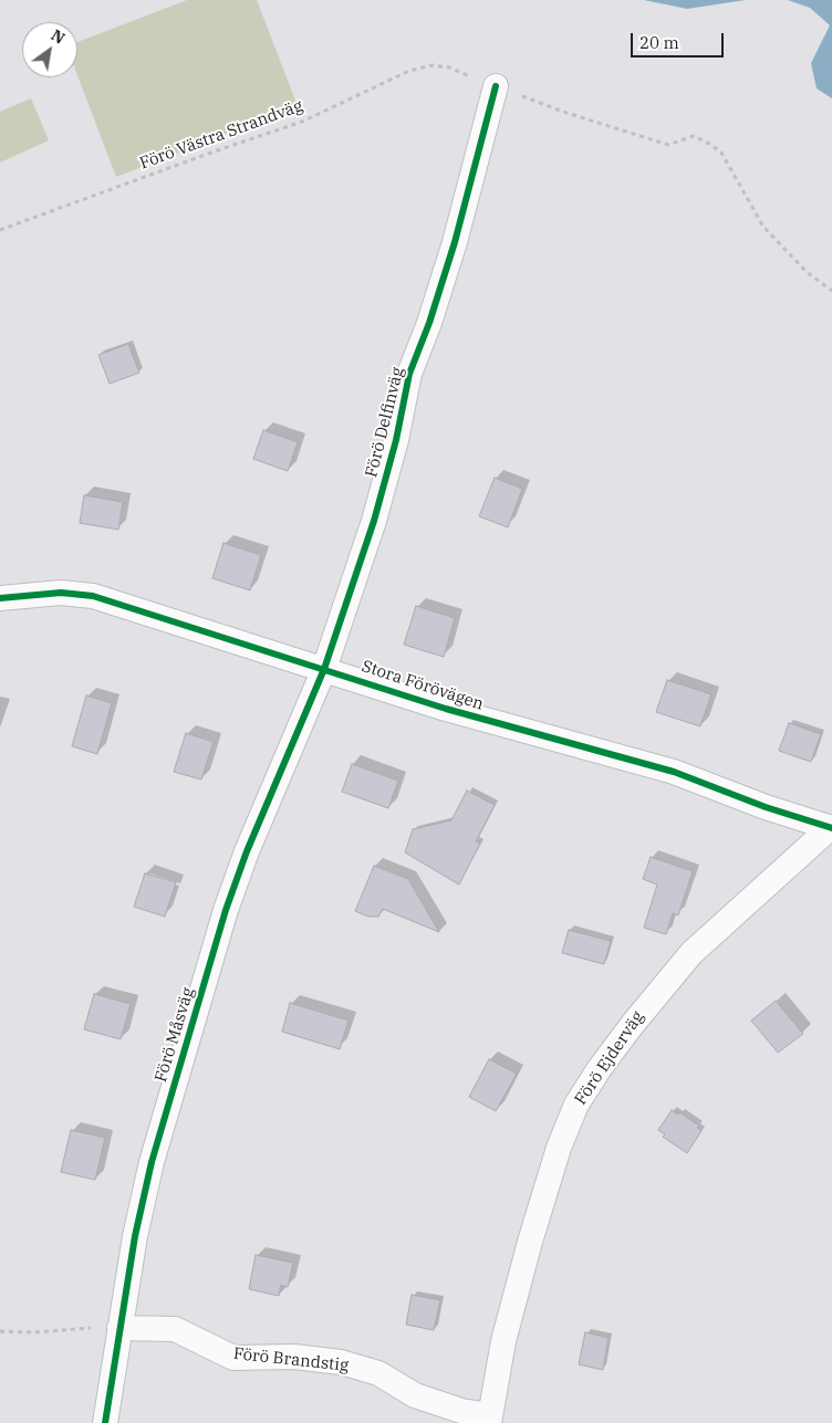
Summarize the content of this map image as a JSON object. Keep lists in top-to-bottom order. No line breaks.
{"streets":{"street":["Förö Delfinväg","Stora Förövägen","Förö Måsväg","Förö Ejderväg","Förö Brandstig"],"path":["Förö Västra Strandväg"]},"crossings":[["Förö Västra Strandväg","Förö Delfinväg"],["Förö Delfinväg","Stora Förövägen"],["Förö Delfinväg","Förö Måsväg"],["Stora Förövägen","Förö Måsväg"],["Stora Förövägen","Förö Ejderväg"],["Förö Måsväg","Förö Brandstig"],["Förö Ejderväg","Förö Brandstig"]],"scale_bar":"20 m","north":"top right"}
